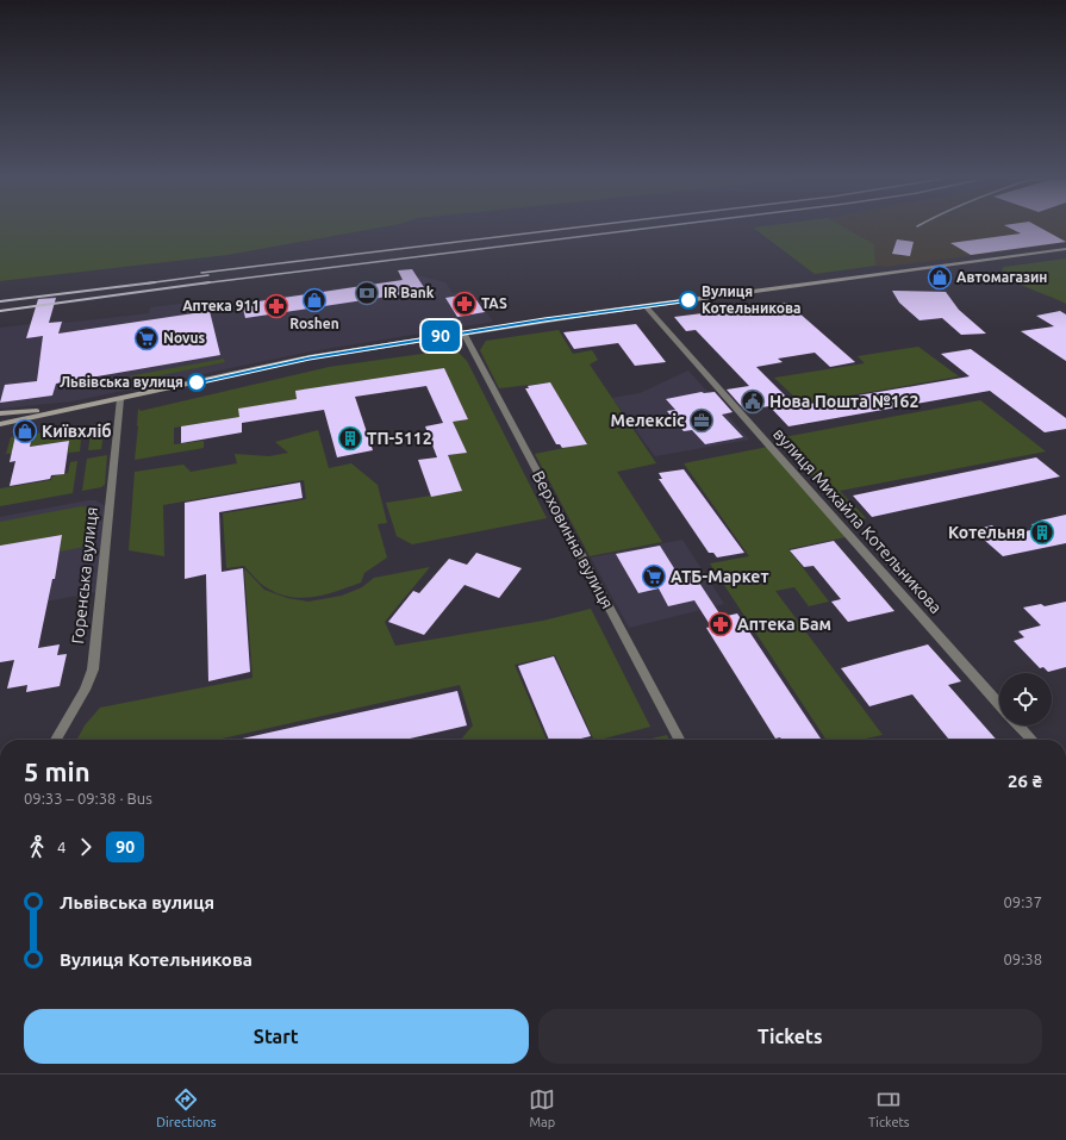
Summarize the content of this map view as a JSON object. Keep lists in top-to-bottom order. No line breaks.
{"streets":{"street":["вулиця Михайла Котельникова","Верховинна вулиця","Горенська вулиця"]},"places":{"shop":["Автомагазин","Roshen","Київхліб"],"bank":["IR Bank"],"other":["Вулиця Котельникова","Львівська вулиця"],"pharmacy":["TAS","Аптека 911","Аптека Бам"],"supermarket":["Novus","АТБ-Маркет"],"public building":["Нова Пошта №162"],"office":["Мелексіc"],"building":["ТП-5112","Котельня"]},"lines":["bus line 90"],"page":{"on_map":"90","heading":["5 min","09:33 – 09:38 · Bus","26 ₴"],"legs":["4","90"],"list":[{"name":"Львівська вулиця","value":"09:37"},{"name":"Вулиця Котельникова","value":"09:38"}],"buttons":["Start","Tickets"],"tabs":["Directions","Map","Tickets"]}}
